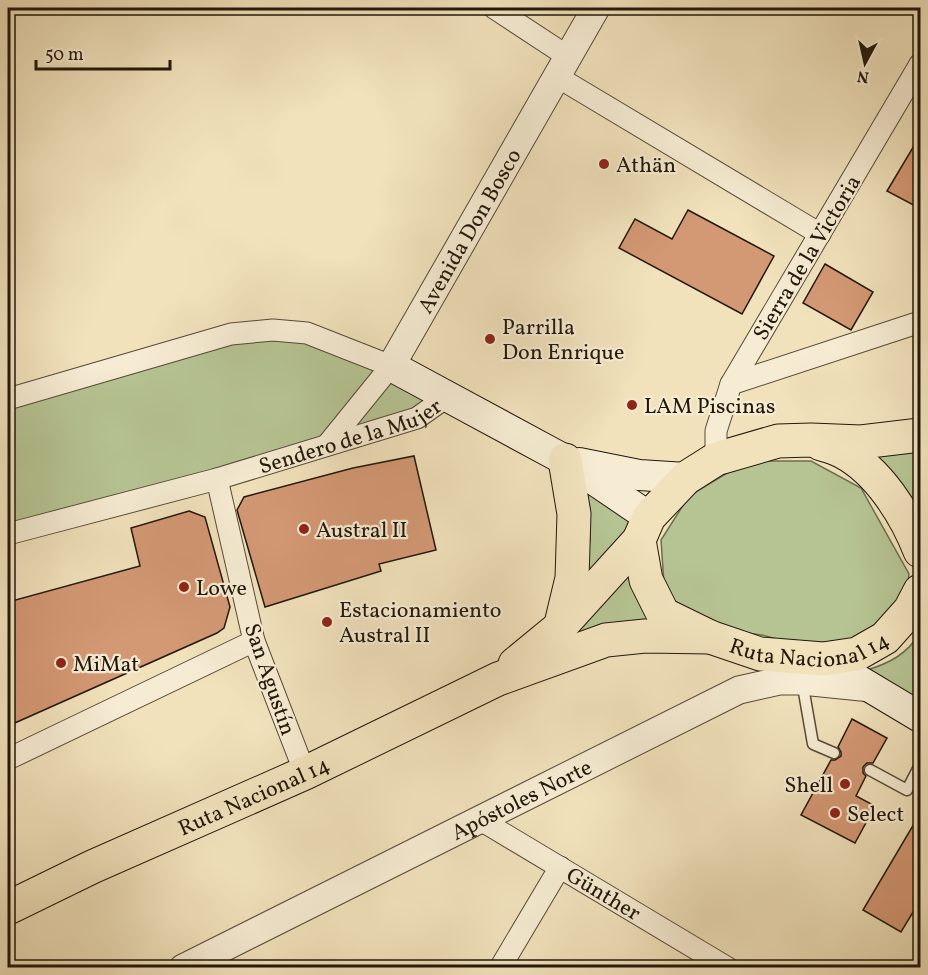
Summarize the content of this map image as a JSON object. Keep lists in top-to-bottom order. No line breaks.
{"streets":{"highway":["Ruta Nacional 14"],"main road":["Sendero de la Mujer"],"street":["Avenida Don Bosco","Sierra de la Victoria","San Agustín","Apóstoles Norte","Günther"]},"crossings":[["Avenida Don Bosco","Sendero de la Mujer"],["Sierra de la Victoria","Ruta Nacional 14"],["Sendero de la Mujer","San Agustín"],["Ruta Nacional 14","San Agustín"],["Ruta Nacional 14","Apóstoles Norte"],["Apóstoles Norte","Günther"]],"places":["Athän","Parrilla Don Enrique","LAM Piscinas","Austral II","Lowe","Estacionamiento Austral II","MiMat","Shell","Select"],"scale_bar":"50 m","north":"bottom"}
